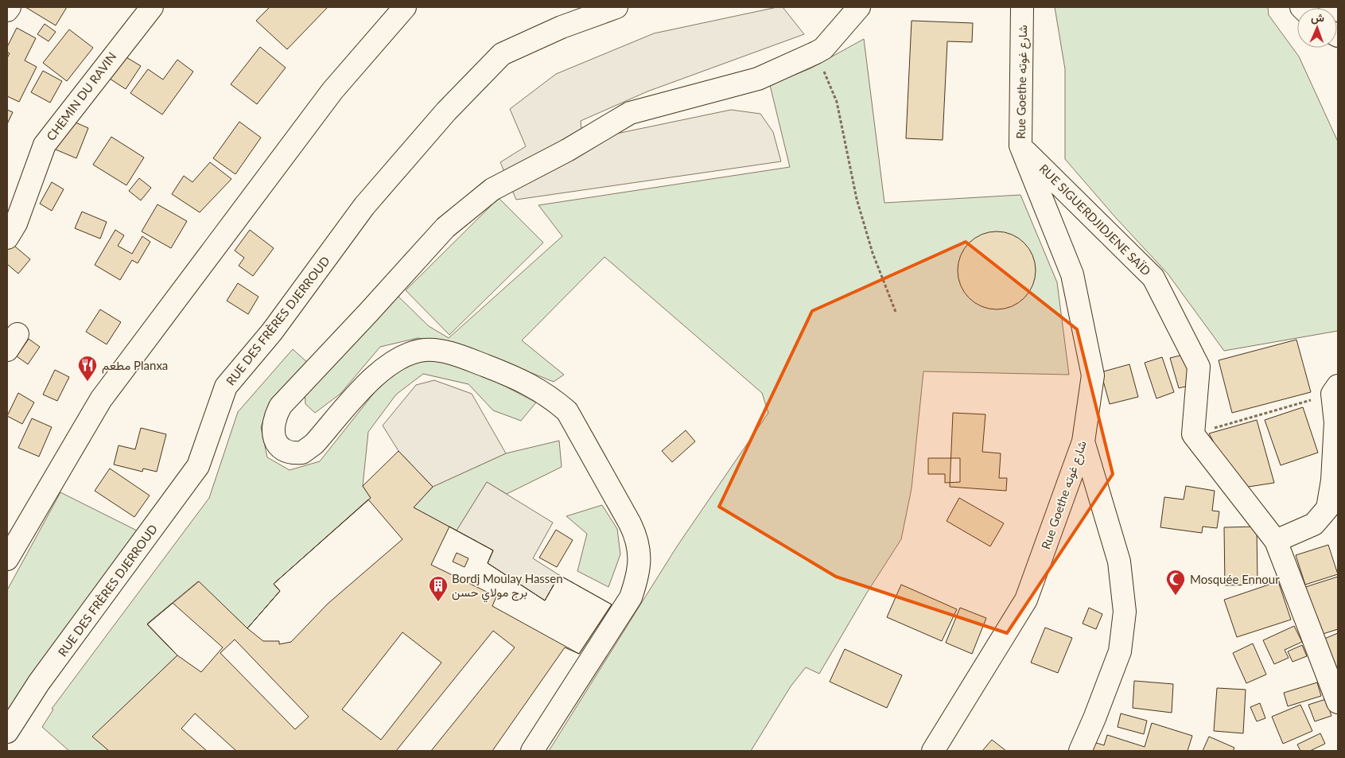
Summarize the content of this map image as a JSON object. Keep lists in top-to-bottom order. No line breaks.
{"streets":{"street":["Rue Goethe شارع غوته","CHEMIN DU RAVIN","RUE SIGUERDJIDJENE SAÏD","RUE DES FRÈRES DJERROUD"]},"crossings":[["Rue Goethe شارع غوته","RUE SIGUERDJIDJENE SAÏD"]],"places":{"restaurant":["مطعم Planxa"],"mosque":["Mosquée Ennour"],"building":["Bordj Moulay Hassen برج مولاي حسن"]},"north":"top"}
